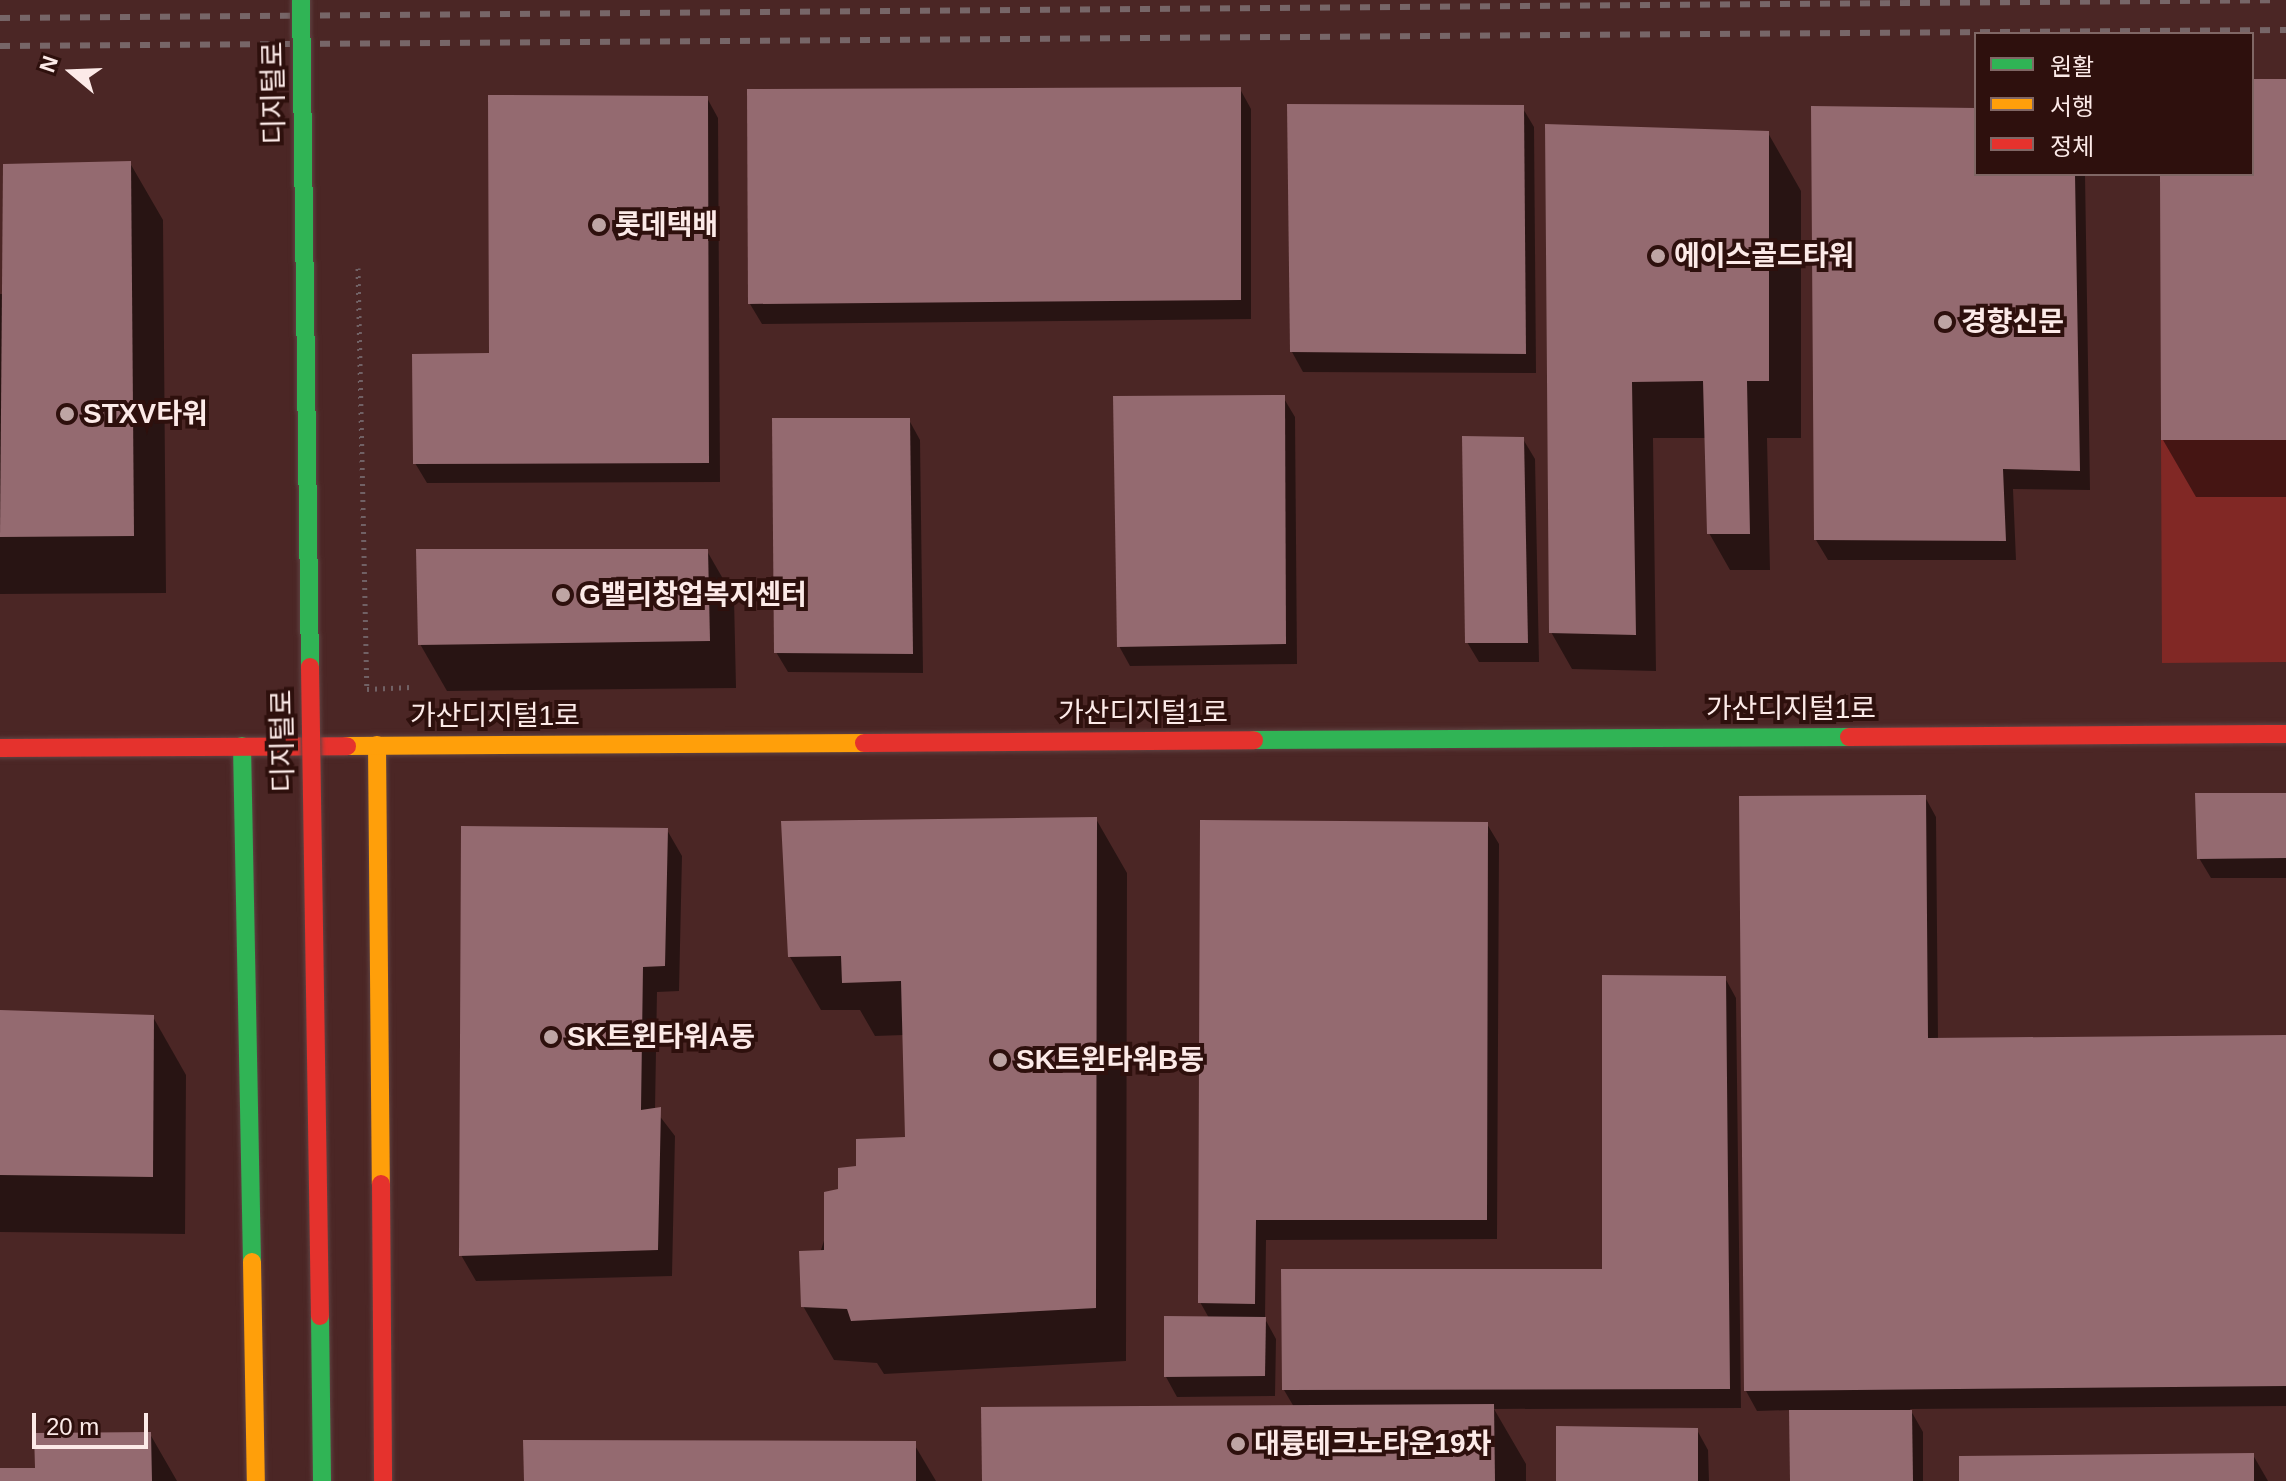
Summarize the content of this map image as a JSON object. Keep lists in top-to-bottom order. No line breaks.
{"streets":{"main road":["디지털로","가산디지털1로"]},"places":["롯데택배","에이스골드타워","경향신문","STXV타워","G밸리창업복지센터","SK트윈타워A동","SK트윈타워B동","대륭테크노타운19차"],"legend":["원활","서행","정체"],"scale_bar":"20 m","north":"left"}
